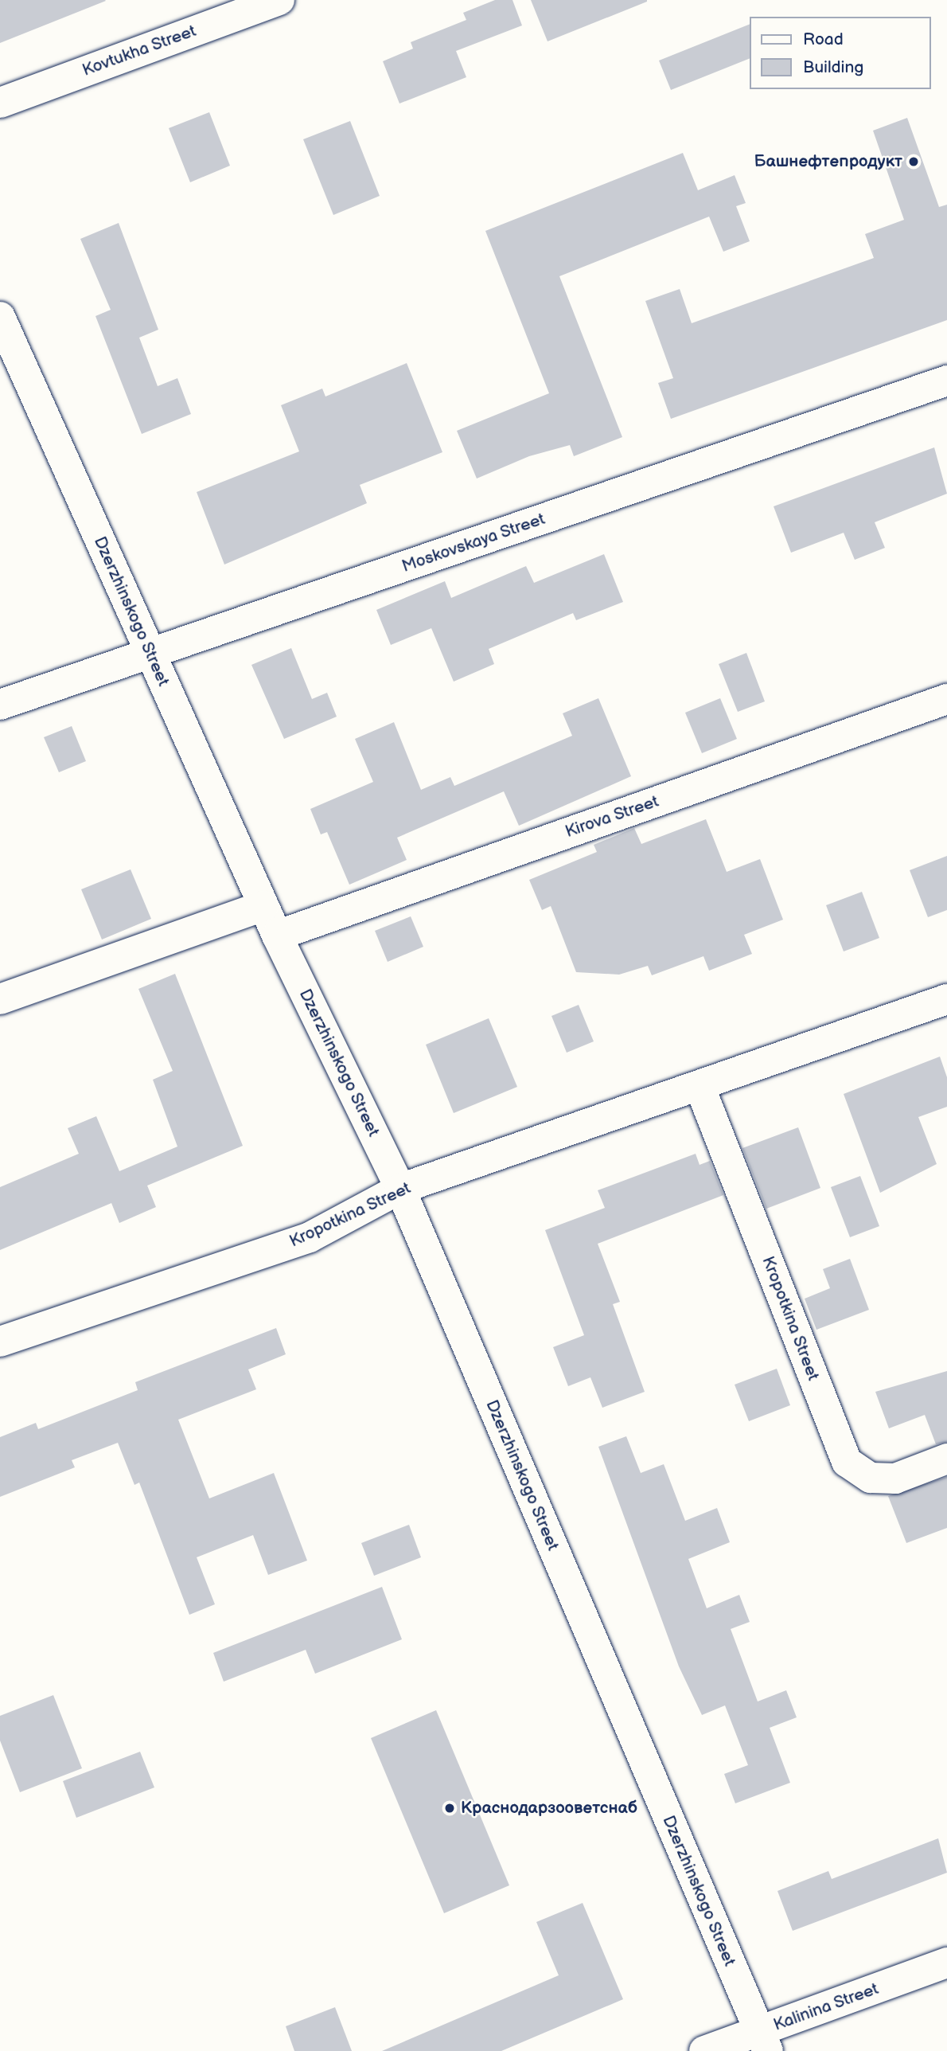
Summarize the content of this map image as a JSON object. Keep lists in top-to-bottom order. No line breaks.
{"streets":{"street":["Kovtukha Street","Moskovskaya Street","Dzerzhinskogo Street","Kirova Street","Kropotkina Street","Kalinina Street"]},"crossings":[["Moskovskaya Street","Dzerzhinskogo Street"],["Dzerzhinskogo Street","Kirova Street"],["Dzerzhinskogo Street","Kropotkina Street"],["Dzerzhinskogo Street","Kalinina Street"]],"places":["Башнефтепродукт","Краснодарзооветснаб"],"legend":["Road","Building"]}
